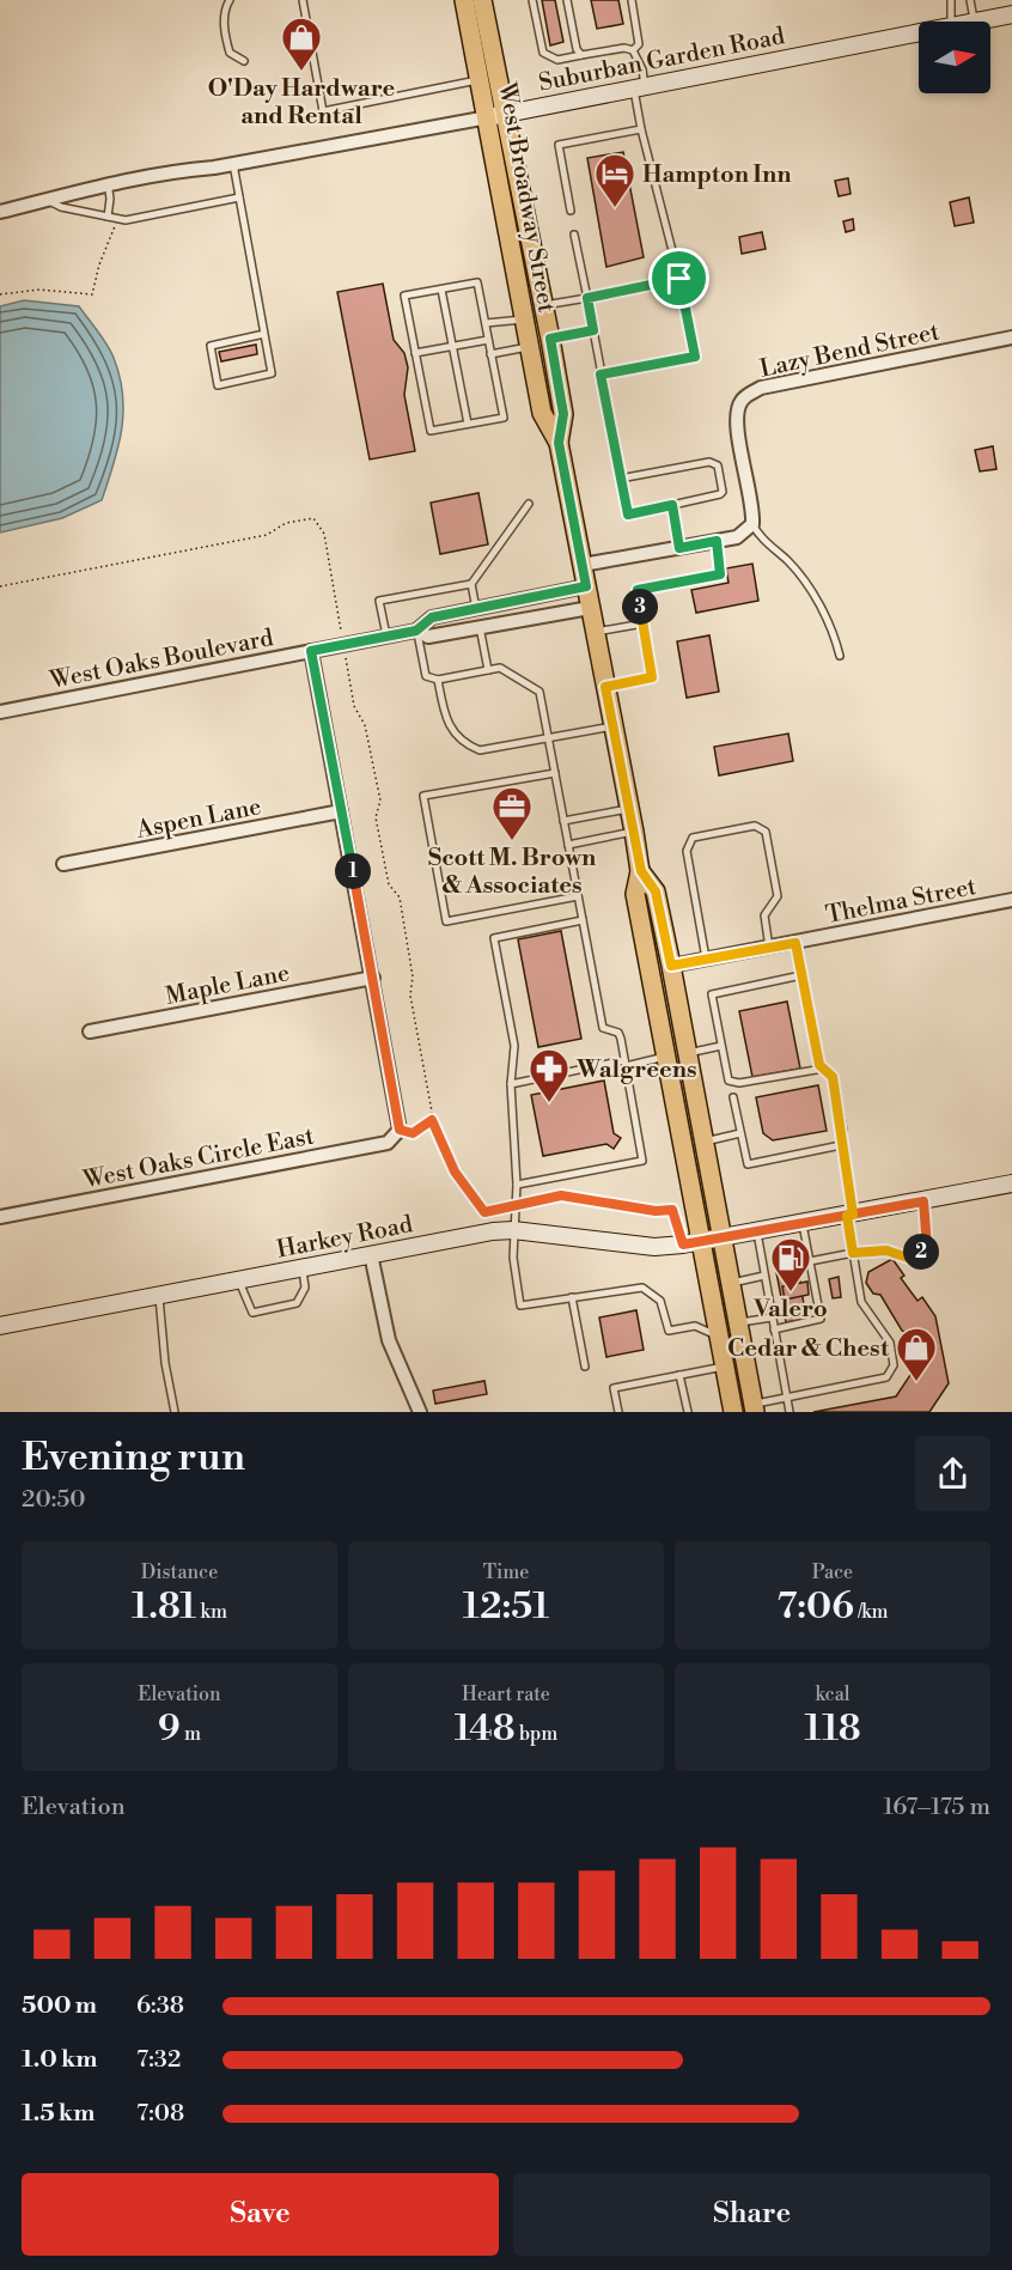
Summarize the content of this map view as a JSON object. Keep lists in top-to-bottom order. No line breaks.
{"streets":{"main road":["West Broadway Street"],"street":["Suburban Garden Road","Lazy Bend Street","West Oaks Boulevard","Aspen Lane","Thelma Street","Maple Lane","West Oaks Circle East","Harkey Road"]},"crossings":[["Suburban Garden Road","West Broadway Street"],["West Broadway Street","West Oaks Boulevard"],["West Broadway Street","Thelma Street"],["West Broadway Street","Harkey Road"]],"places":{"shop":["O'Day Hardware and Rental","Cedar & Chest"],"hotel":["Hampton Inn"],"office":["Scott M. Brown & Associates"],"pharmacy":["Walgreens"],"fuel station":["Valero"]},"north":"right","page":{"pins":["3","1","2"],"heading":["Evening run","20:50"],"stats":[["Distance","1.81 km"],["Time","12:51"],["Pace","7:06 /km"],["Elevation","9 m"],["Heart rate","148 bpm"],["kcal","118"]],"chart":["Elevation","167–175 m"],"list":[{"name":"500 m","note":"6:38"},{"name":"1.0 km","note":"7:32"},{"name":"1.5 km","note":"7:08"}],"buttons":["Save","Share"]}}
